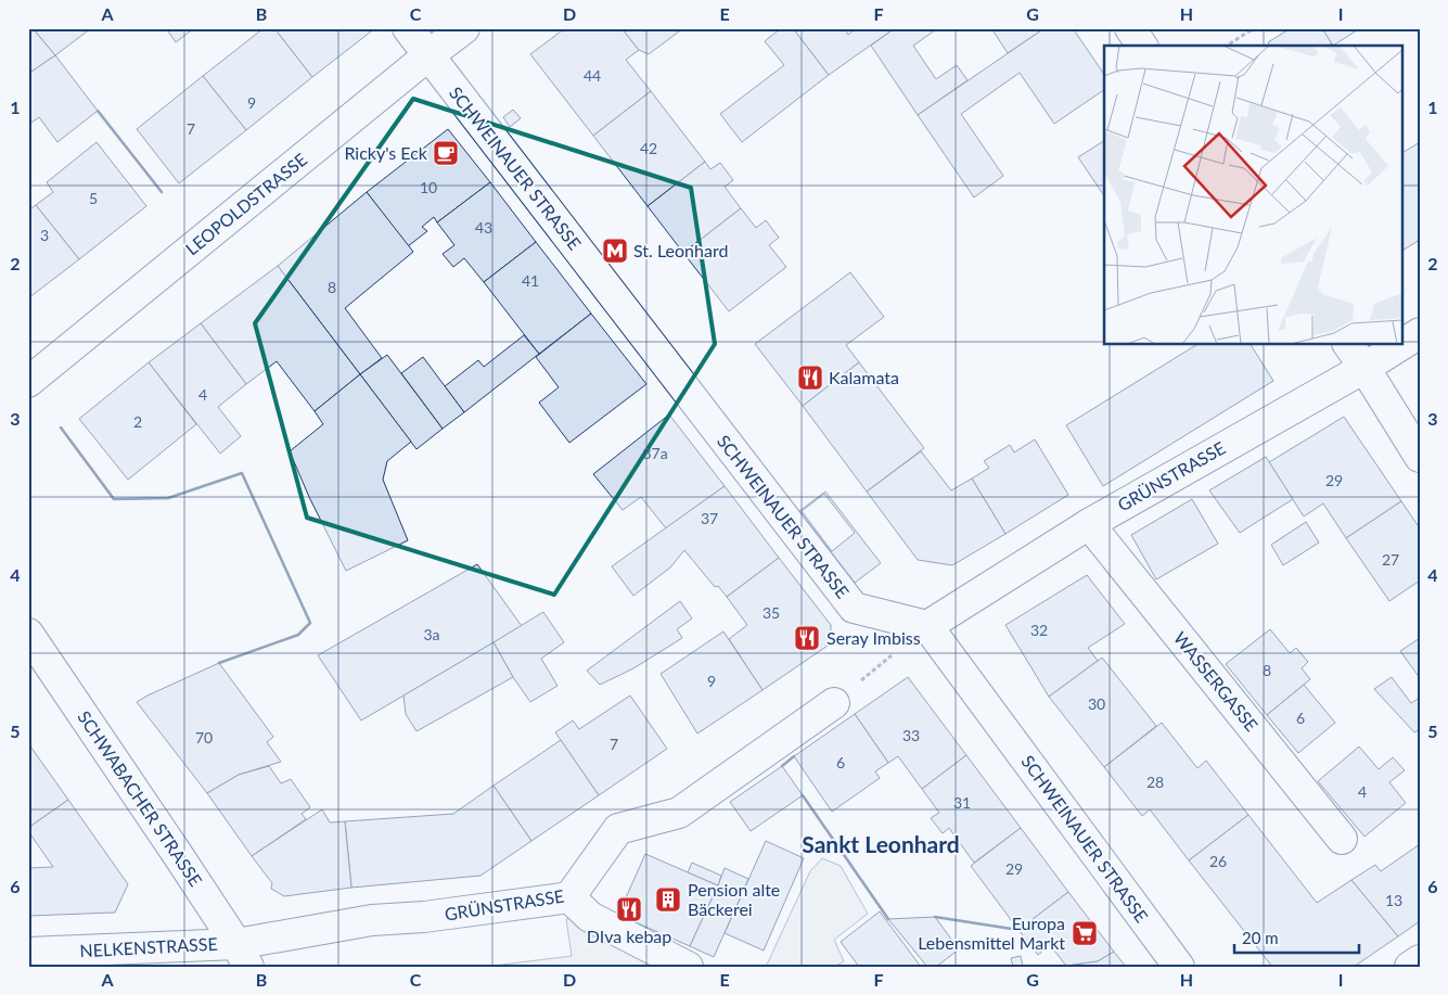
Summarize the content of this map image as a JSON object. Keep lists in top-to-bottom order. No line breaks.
{"streets":{"street":["SCHWEINAUER STRASSE","LEOPOLDSTRASSE","GRÜNSTRASSE","WASSERGASSE","SCHWABACHER STRASSE","NELKENSTRASSE"]},"crossings":[["SCHWEINAUER STRASSE","LEOPOLDSTRASSE"],["SCHWEINAUER STRASSE","GRÜNSTRASSE"],["GRÜNSTRASSE","WASSERGASSE"],["GRÜNSTRASSE","SCHWABACHER STRASSE"],["GRÜNSTRASSE","NELKENSTRASSE"],["SCHWABACHER STRASSE","NELKENSTRASSE"]],"districts":["Sankt Leonhard"],"places":{"cafe":["Ricky's Eck"],"metro station":["St. Leonhard"],"restaurant":["Kalamata","Seray Imbiss","DIva kebap"],"building":["Pension alte Bäckerei"],"supermarket":["Europa Lebensmittel Markt"]},"house_numbers":["44","9","7","42","10","5","43","3","41","8","4","2","37a","29","37","27","35","32","3a","8","9","30","6","33","70","7","6","28","4","31","26","29","13"],"scale_bar":"20 m","grid":{"columns":["A","B","C","D","E","F","G","H","I"],"rows":["1","2","3","4","5","6"]}}
